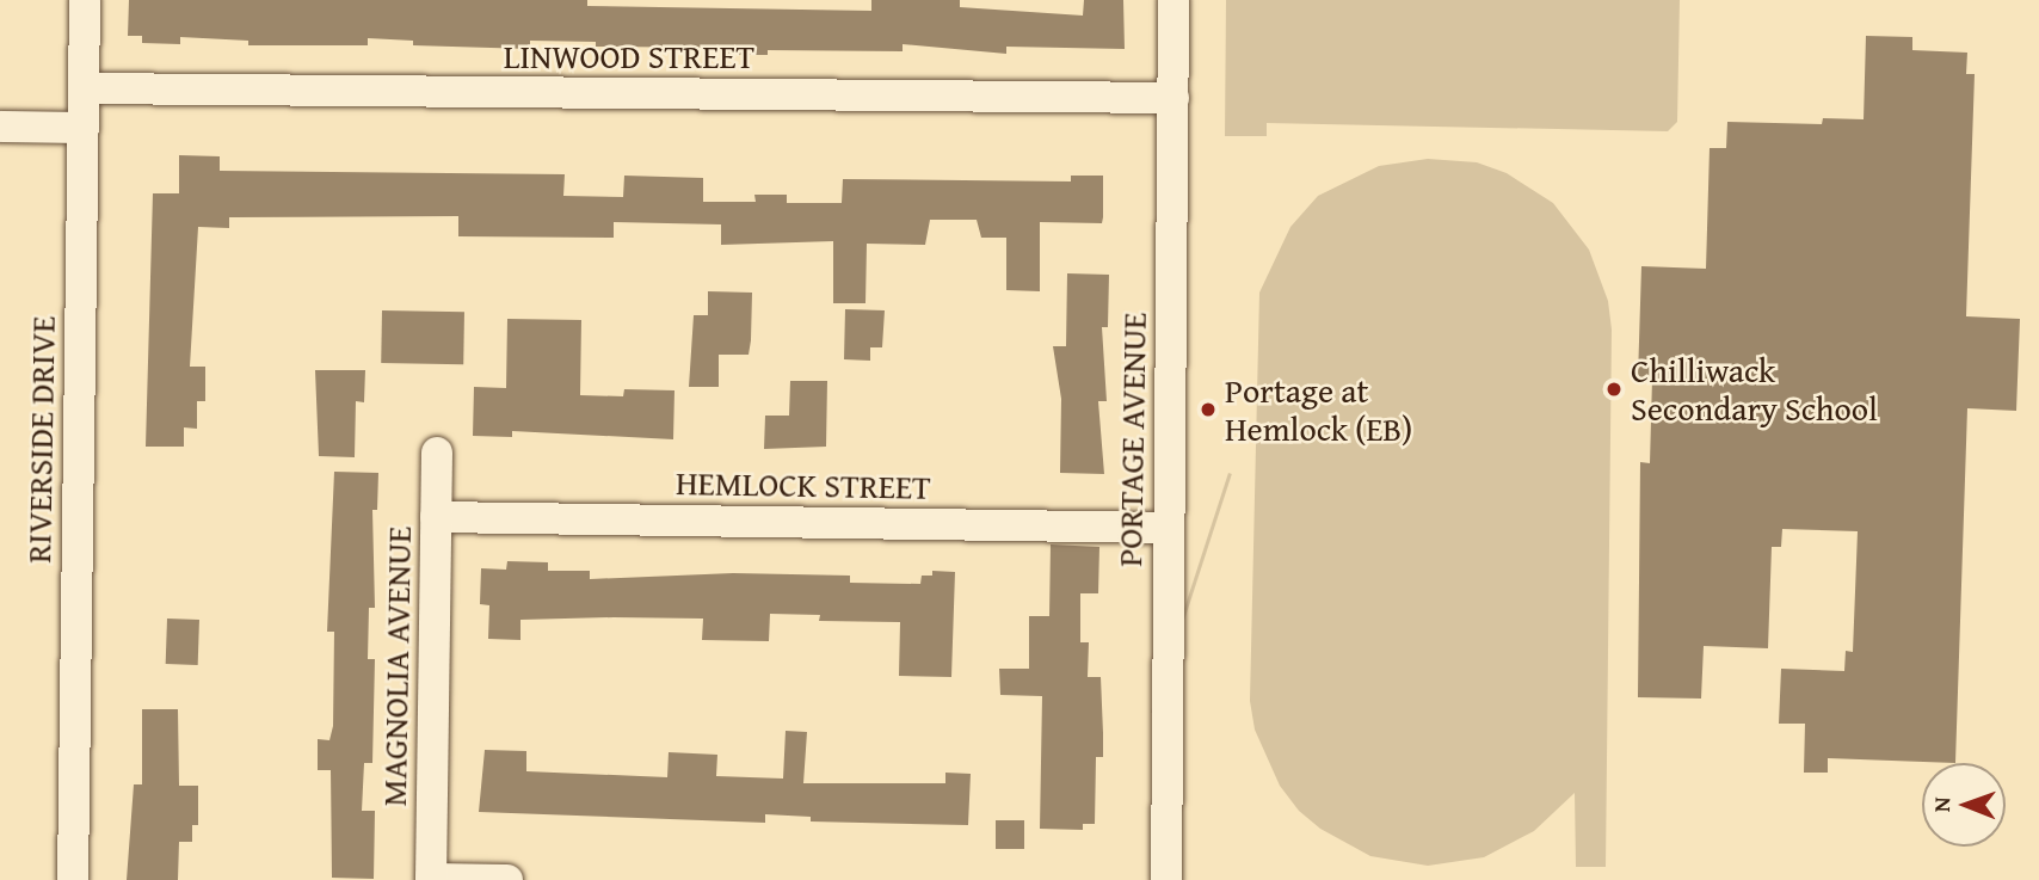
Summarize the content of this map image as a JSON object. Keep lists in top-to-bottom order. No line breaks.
{"streets":{"street":["LINWOOD STREET","RIVERSIDE DRIVE","PORTAGE AVENUE","HEMLOCK STREET","MAGNOLIA AVENUE"]},"crossings":[["LINWOOD STREET","RIVERSIDE DRIVE"],["LINWOOD STREET","PORTAGE AVENUE"],["PORTAGE AVENUE","HEMLOCK STREET"],["HEMLOCK STREET","MAGNOLIA AVENUE"]],"places":["Chilliwack Secondary School","Portage at Hemlock (EB)"],"north":"left"}
